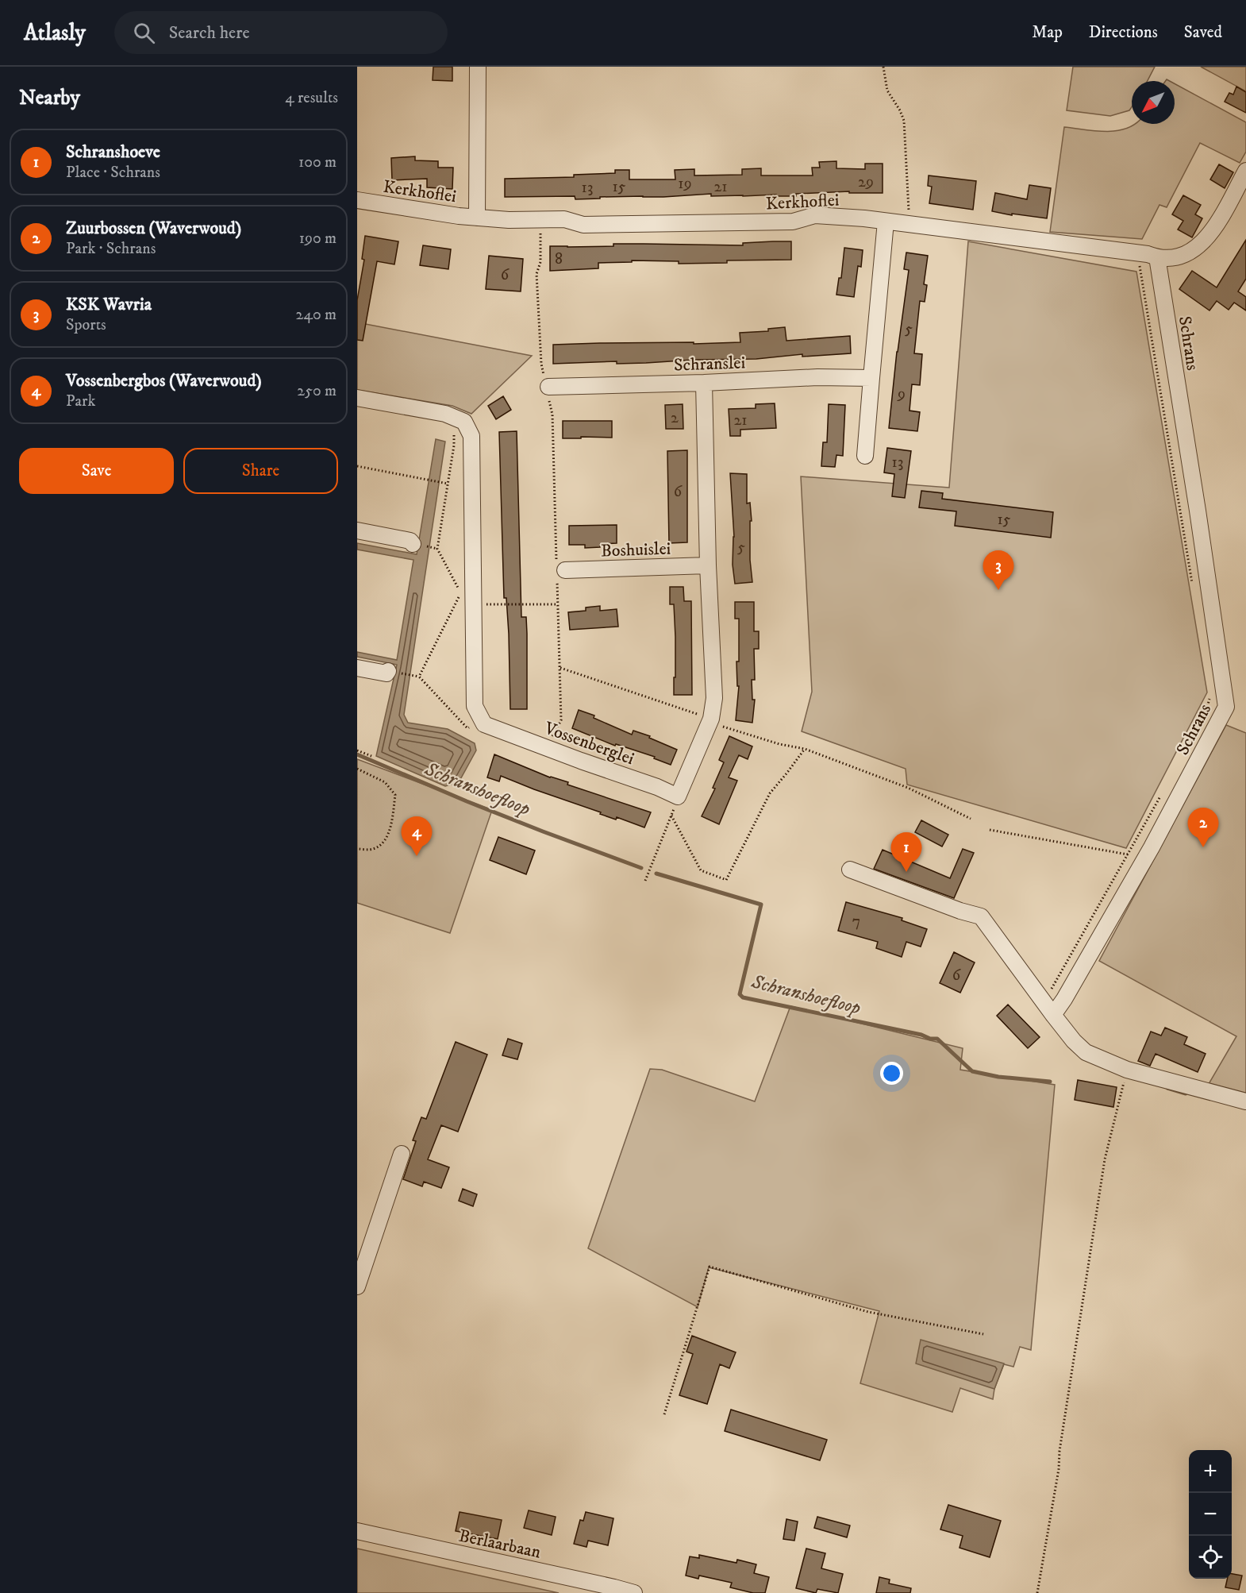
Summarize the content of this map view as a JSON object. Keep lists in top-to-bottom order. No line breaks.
{"streets":{"street":["Kerkhoflei","Schrans","Schranslei","Boshuislei","Vossenberglei","Berlaarbaan"]},"crossings":[["Kerkhoflei","Schrans"]],"water":["Schranshoefloop"],"house_numbers":["29","19","15","21","13","8","6","5","9","2","21","13","6","15","5","7","6"],"north":"bottom left","page":{"header":"Atlasly","search":"Search here","nav":["Map","Directions","Saved"],"heading":["Nearby","4 results"],"list":[{"mark":"1","name":"Schranshoeve","note":"Place · Schrans","value":"100 m"},{"mark":"2","name":"Zuurbossen (Waverwoud)","note":"Park · Schrans","value":"190 m"},{"mark":"3","name":"KSK Wavria","note":"Sports","value":"240 m"},{"mark":"4","name":"Vossenbergbos (Waverwoud)","note":"Park","value":"250 m"}],"buttons":["Save","Share"],"pins":["3","2","4","1"],"map_buttons":["+","−"]}}
